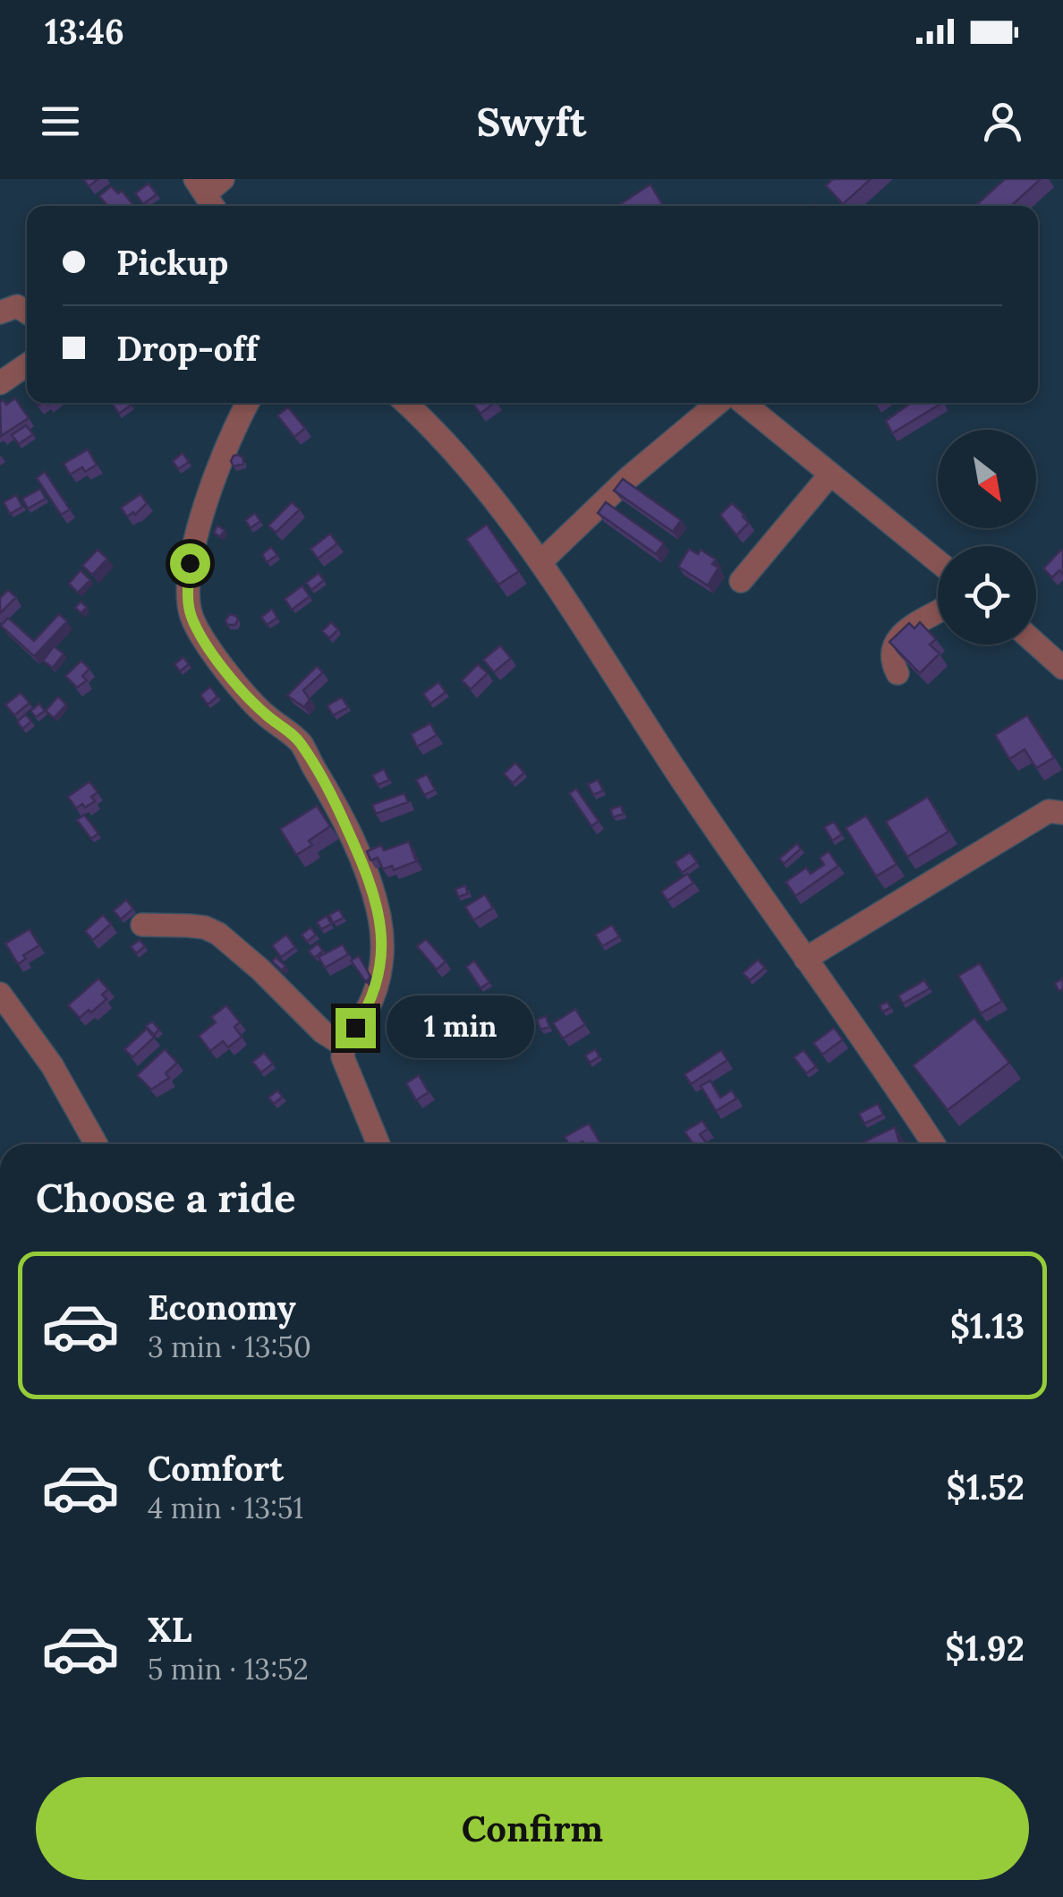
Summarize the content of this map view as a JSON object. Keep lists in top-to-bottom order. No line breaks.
{"north":"bottom right","page":{"status":"13:46","header":"Swyft","banner":["Pickup","Drop-off"],"bubble":"1 min","heading":"Choose a ride","list":[{"name":"Economy","note":"3 min · 13:50","value":"$1.13"},{"name":"Comfort","note":"4 min · 13:51","value":"$1.52"},{"name":"XL","note":"5 min · 13:52","value":"$1.92"}],"buttons":"Confirm"}}
